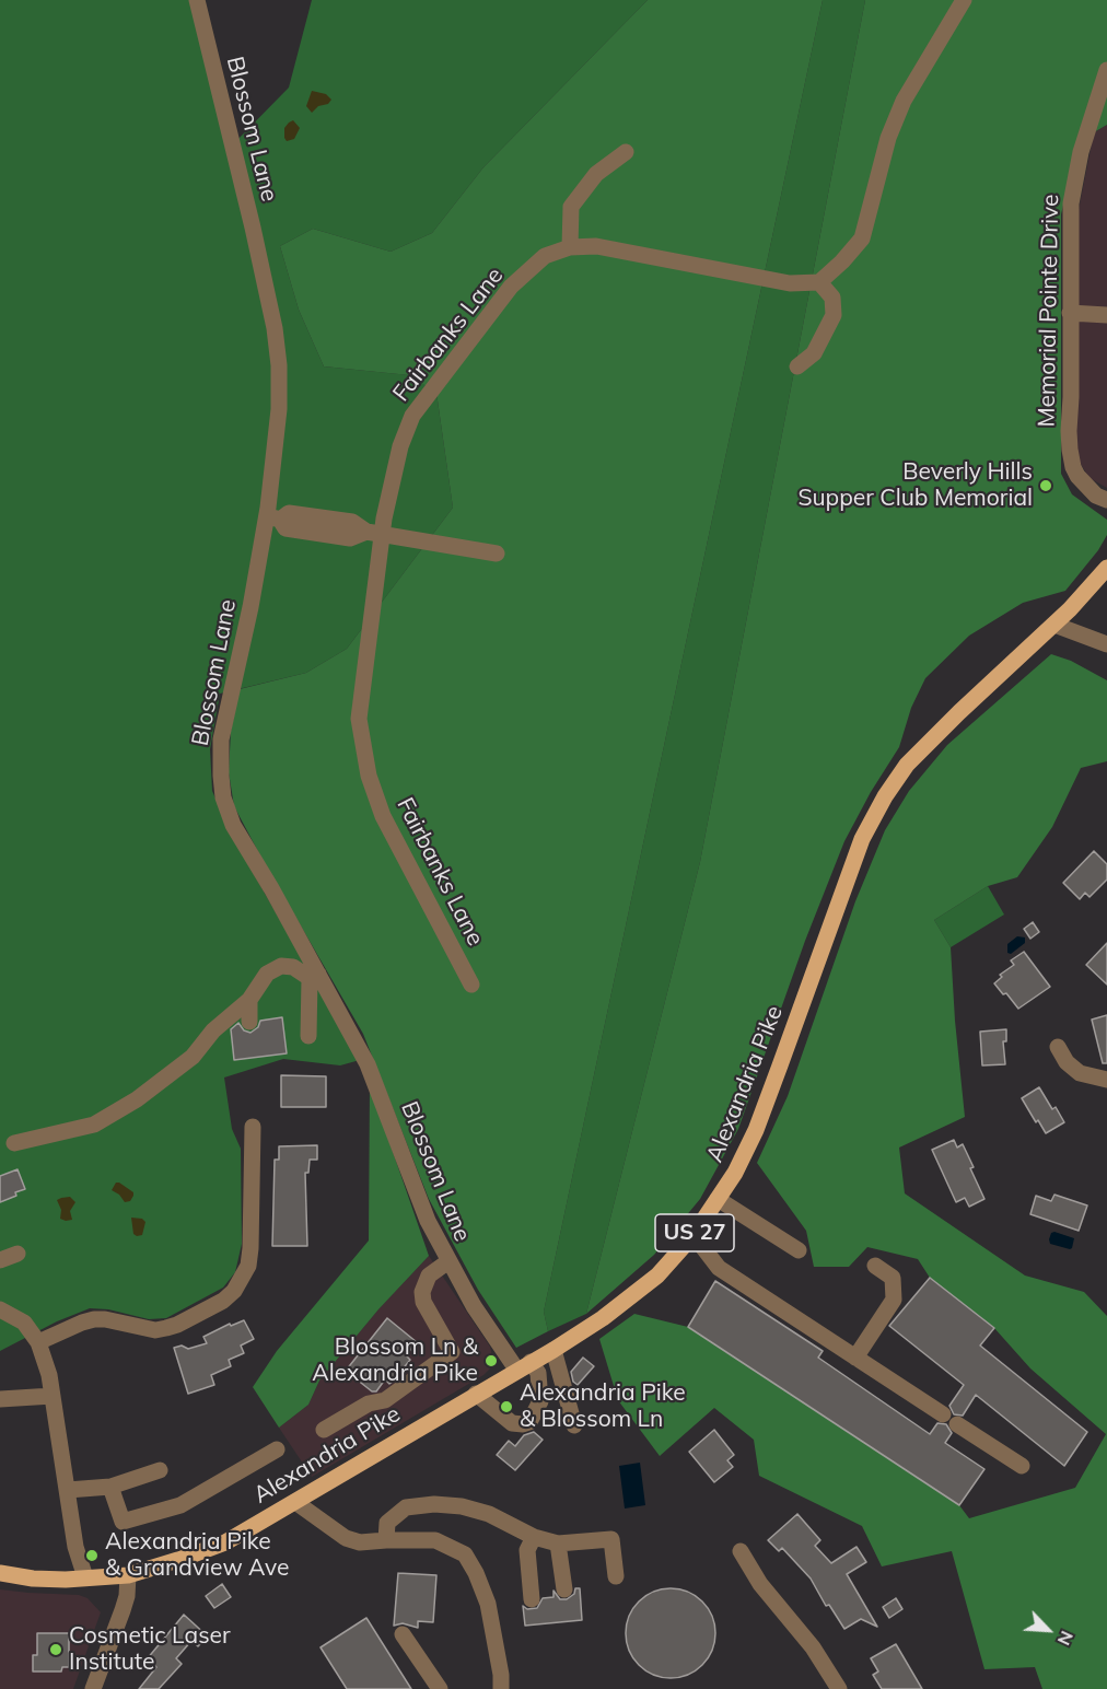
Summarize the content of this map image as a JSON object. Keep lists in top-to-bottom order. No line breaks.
{"streets":{"main road":["Alexandria Pike","US 27"],"street":["Blossom Lane","Memorial Pointe Drive","Fairbanks Lane"]},"crossings":[["Blossom Lane","Alexandria Pike"]],"places":["Beverly Hills Supper Club Memorial","Blossom Ln & Alexandria Pike","Alexandria Pike & Blossom Ln","Alexandria Pike & Grandview Ave","Cosmetic Laser Institute"],"north":"bottom right"}
